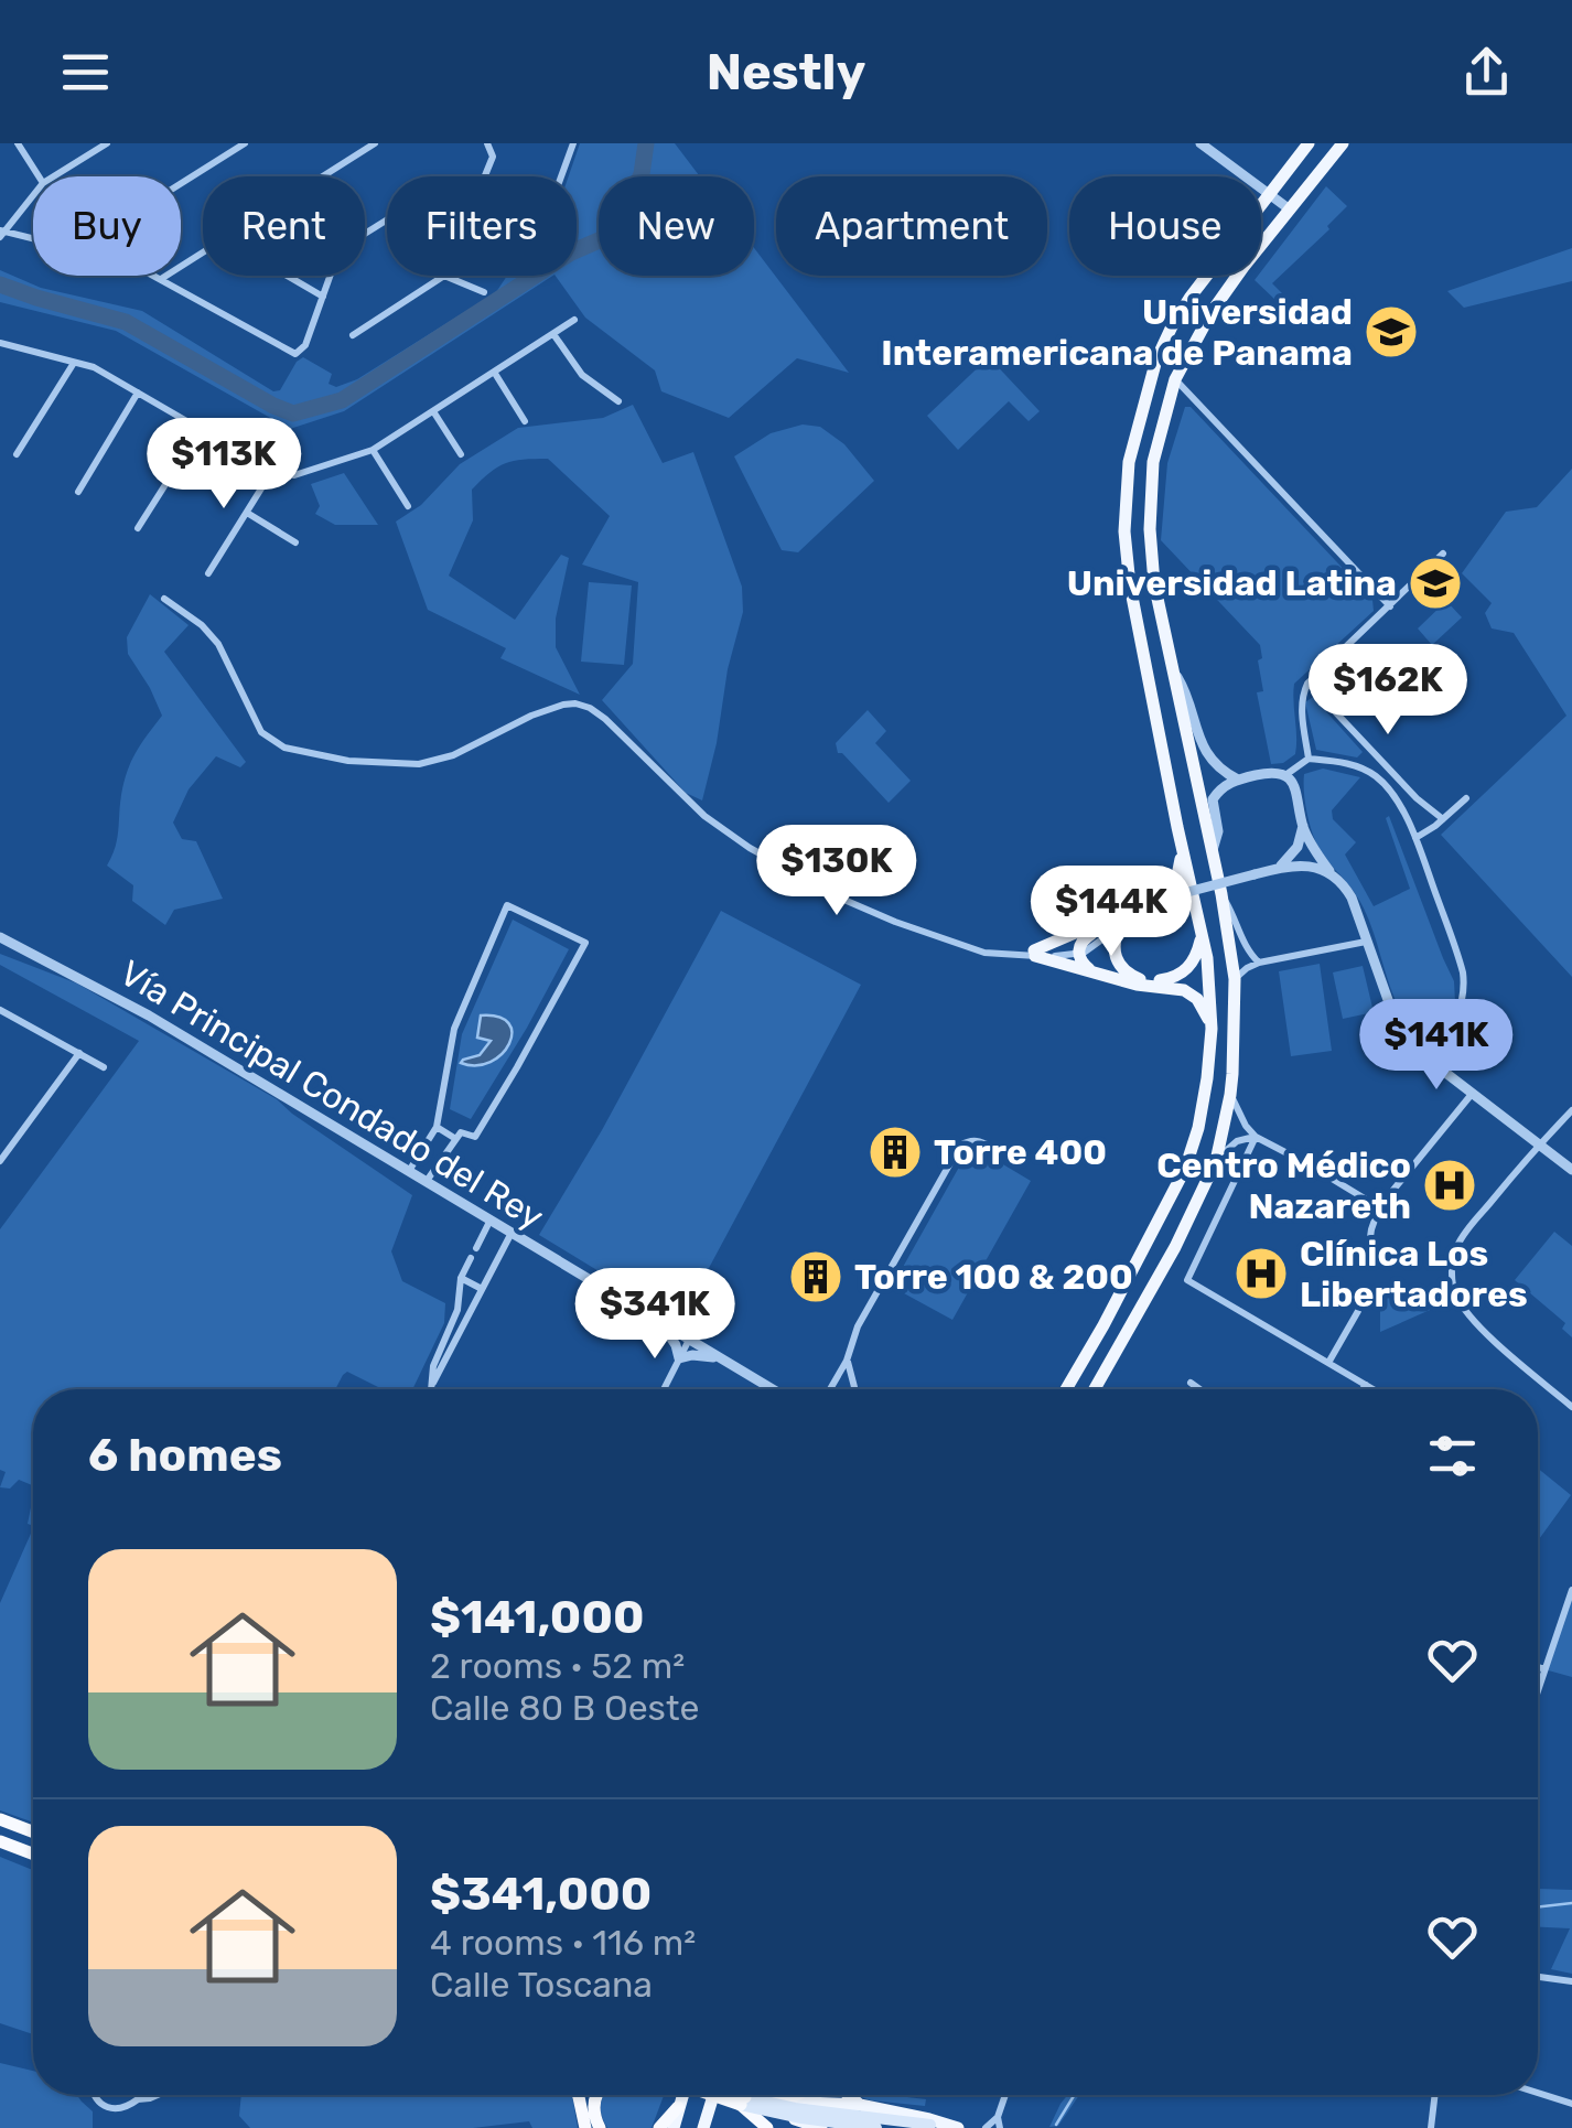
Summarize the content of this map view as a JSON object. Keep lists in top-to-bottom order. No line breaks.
{"streets":{"street":["Vía Principal Condado del Rey"]},"places":{"school or university":["Universidad Interamericana de Panama","Universidad Latina"],"building":["Torre 400","Torre 100 & 200"],"hospital":["Centro Médico Nazareth","Clínica Los Libertadores"]},"page":{"header":"Nestly","chip":["Buy","Rent","Filters","New","Apartment","House"],"price":["$113K","$162K","$130K","$144K","$141K","$341K"],"heading":"6 homes","list":[{"name":"$141,000","note":"2 rooms · 52 m² · Calle 80 B Oeste"},{"name":"$341,000","note":"4 rooms · 116 m² · Calle Toscana"}]}}
